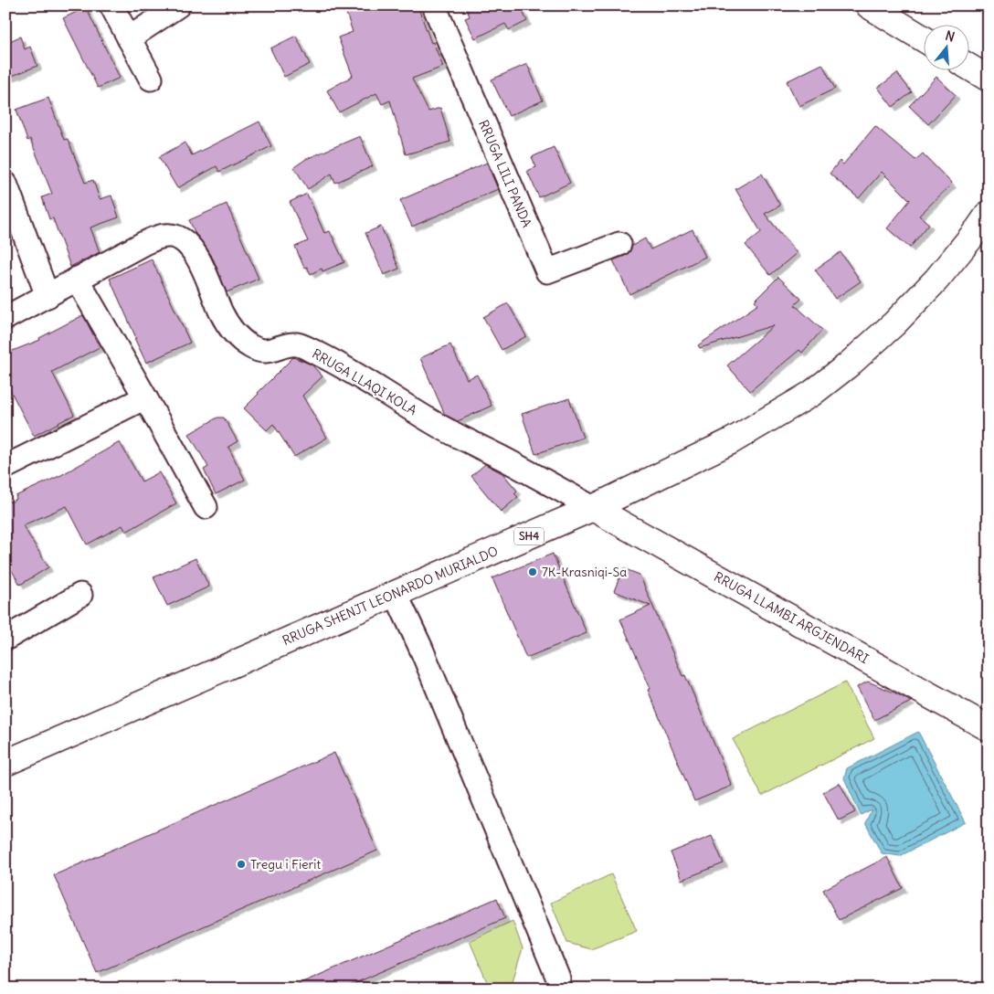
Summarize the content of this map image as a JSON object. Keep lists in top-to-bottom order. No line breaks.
{"streets":{"main road":["SH4","RRUGA SHENJT LEONARDO MURIALDO","RRUGA LLAMBI ARGJENDARI"],"street":["RRUGA LILI PANDA","RRUGA LLAQI KOLA"]},"crossings":[["RRUGA LLAQI KOLA","RRUGA SHENJT LEONARDO MURIALDO"],["RRUGA LLAQI KOLA","RRUGA LLAMBI ARGJENDARI"],["RRUGA SHENJT LEONARDO MURIALDO","RRUGA LLAMBI ARGJENDARI"]],"places":["7K-Krasniqi-Sa","Tregu i Fierit"],"north":"top"}
